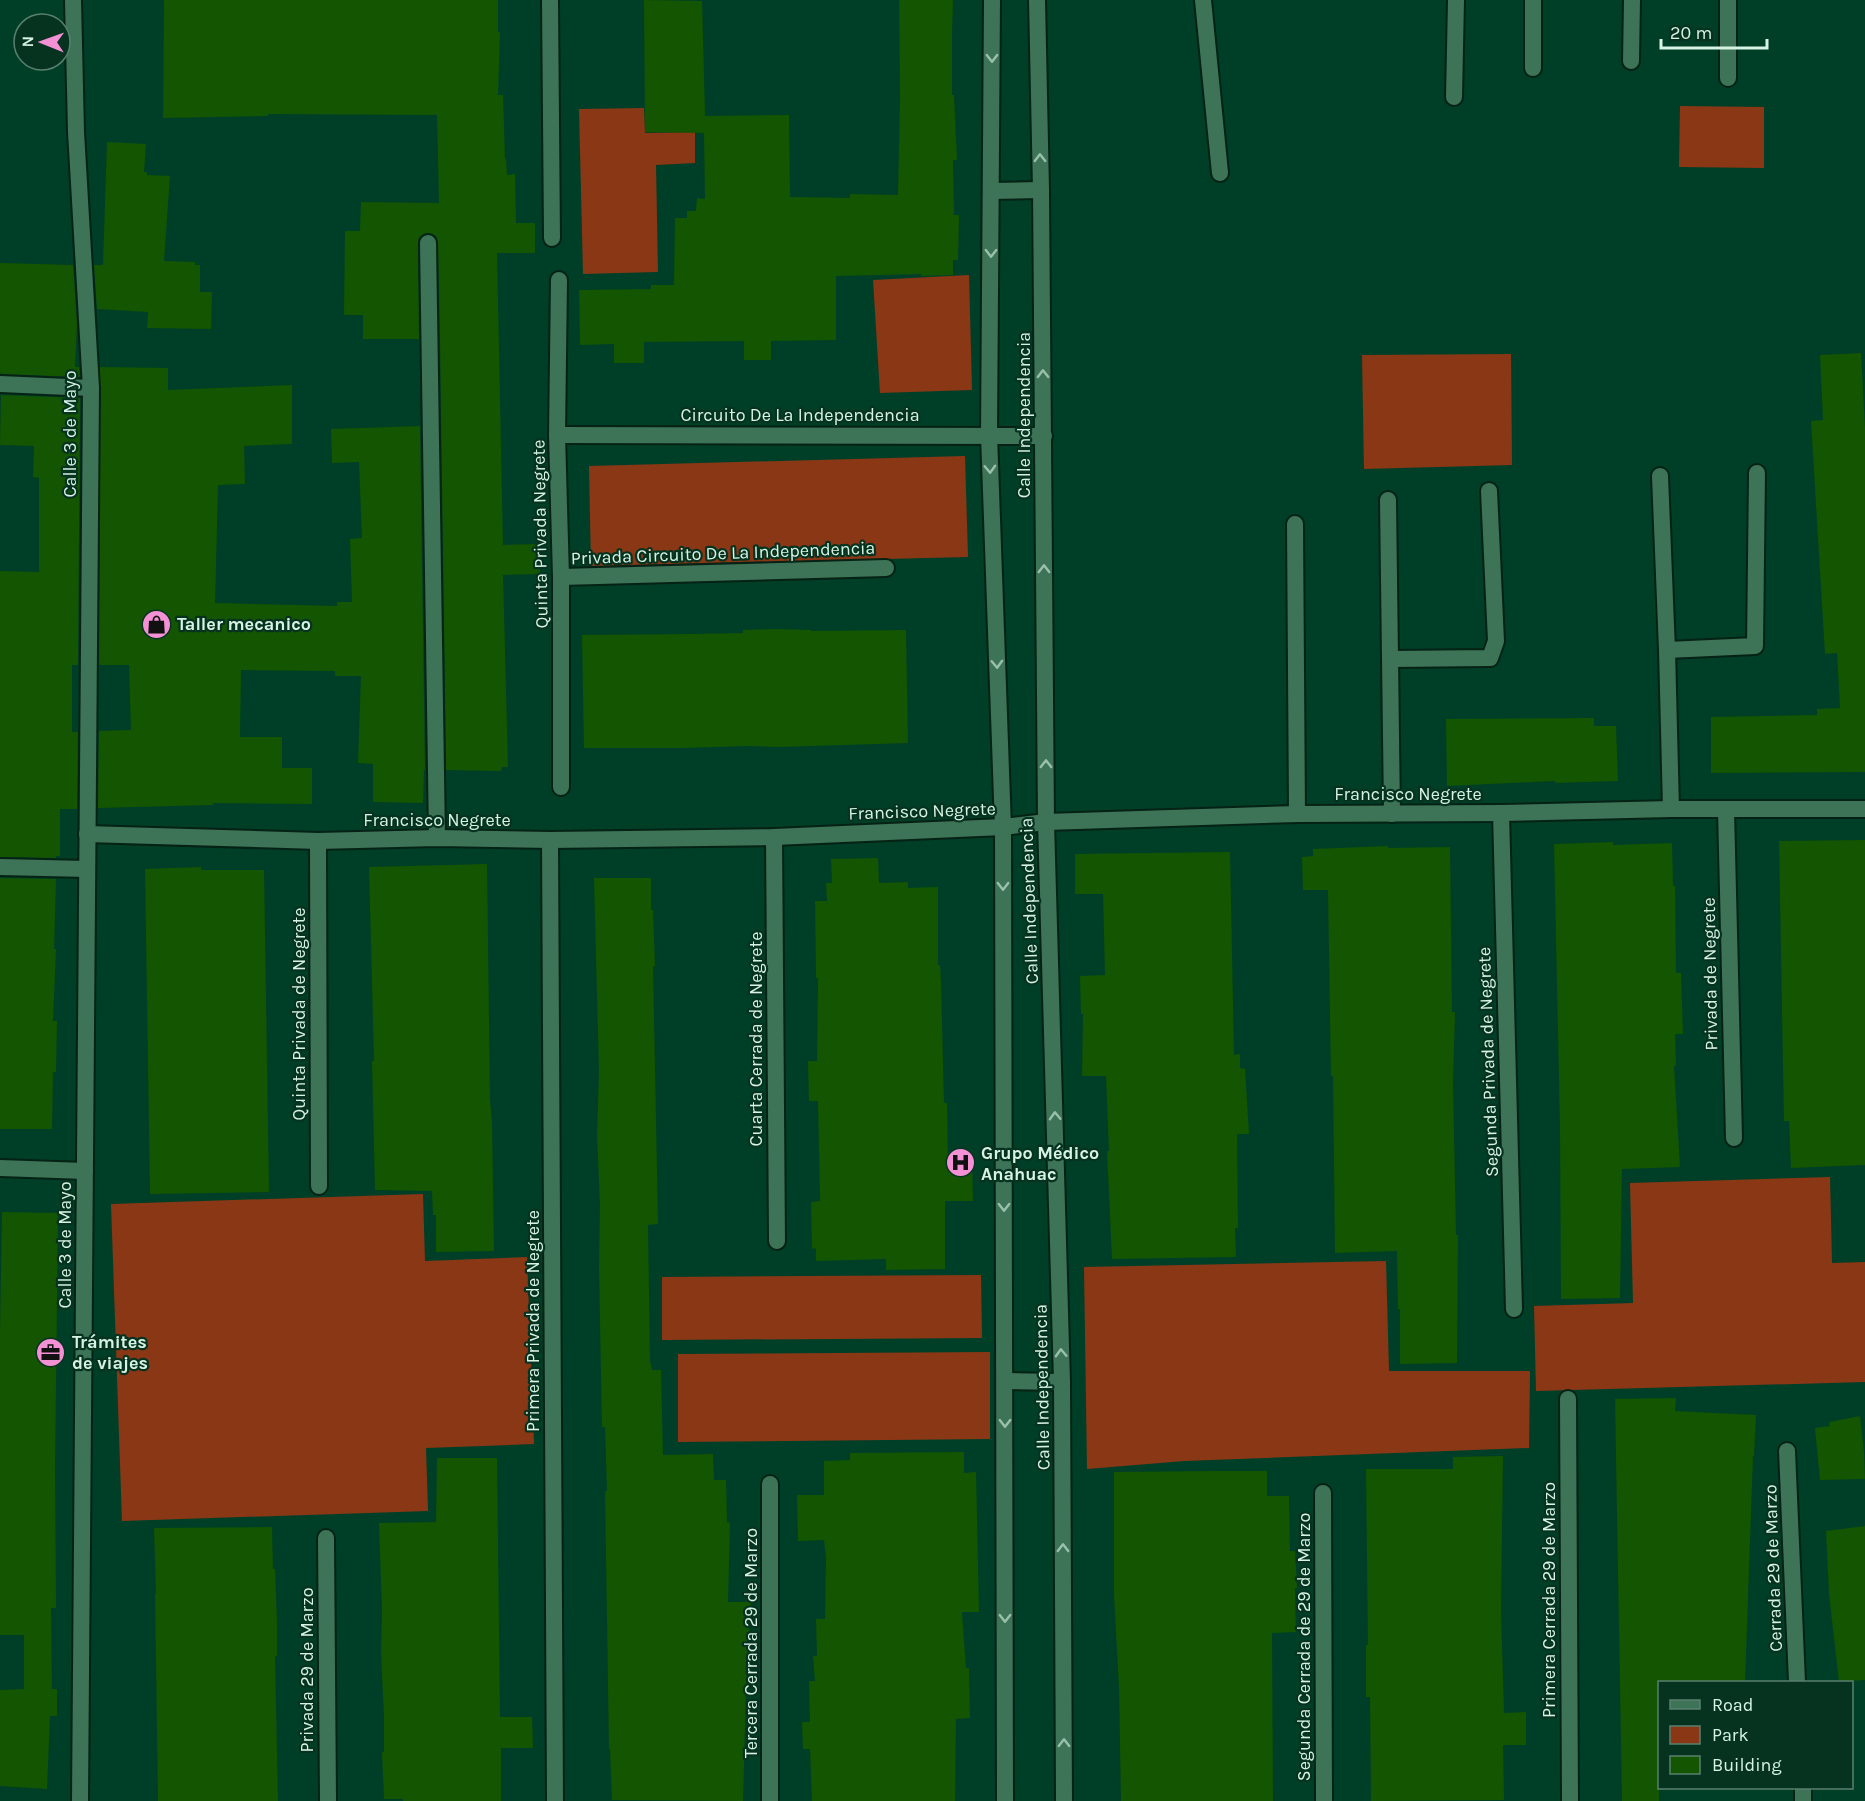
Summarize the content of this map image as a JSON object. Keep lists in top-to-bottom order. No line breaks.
{"streets":{"street":["Circuito De La Independencia","Calle Independencia","Calle 3 de Mayo","Quinta Privada Negrete","Privada Circuito De La Independencia","Francisco Negrete","Privada de Negrete","Quinta Privada de Negrete","Cuarta Cerrada de Negrete","Segunda Privada de Negrete","Primera Privada de Negrete","Cerrada 29 de Marzo","Primera Cerrada 29 de Marzo","Tercera Cerrada 29 de Marzo","Segunda Cerrada de 29 de Marzo","Privada 29 de Marzo"]},"crossings":[["Circuito De La Independencia","Calle Independencia"],["Circuito De La Independencia","Quinta Privada Negrete"],["Calle Independencia","Francisco Negrete"],["Calle 3 de Mayo","Francisco Negrete"],["Quinta Privada Negrete","Privada Circuito De La Independencia"],["Francisco Negrete","Privada de Negrete"],["Francisco Negrete","Quinta Privada de Negrete"],["Francisco Negrete","Cuarta Cerrada de Negrete"],["Francisco Negrete","Segunda Privada de Negrete"],["Francisco Negrete","Primera Privada de Negrete"]],"places":{"shop":["Taller mecanico"],"hospital":["Grupo Médico Anahuac"],"office":["Trámites de viajes"]},"legend":["Road","Park","Building"],"scale_bar":"20 m","north":"left"}
